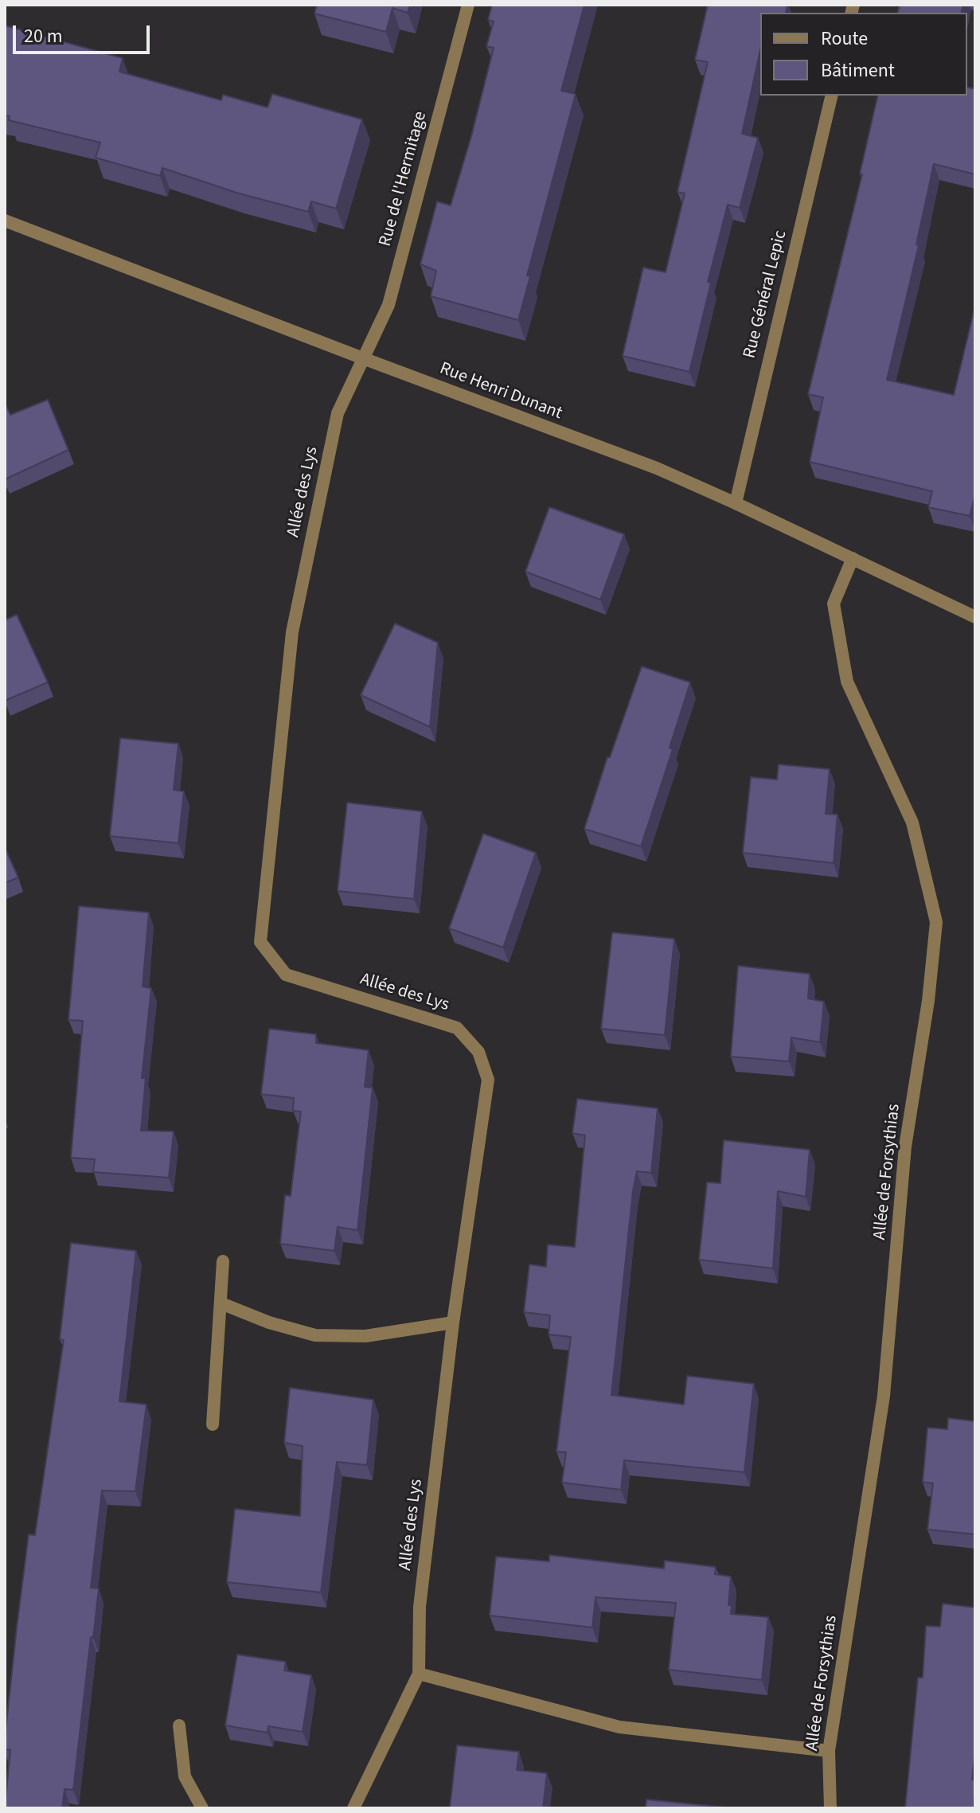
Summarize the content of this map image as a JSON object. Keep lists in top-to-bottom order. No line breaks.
{"streets":{"street":["Rue de l'Hermitage","Rue Général Lepic","Rue Henri Dunant","Allée des Lys","Allée de Forsythias"]},"crossings":[["Rue de l'Hermitage","Rue Henri Dunant"],["Rue de l'Hermitage","Allée des Lys"],["Rue Général Lepic","Rue Henri Dunant"],["Rue Henri Dunant","Allée des Lys"],["Rue Henri Dunant","Allée de Forsythias"]],"legend":["Route","Bâtiment"],"scale_bar":"20 m"}
